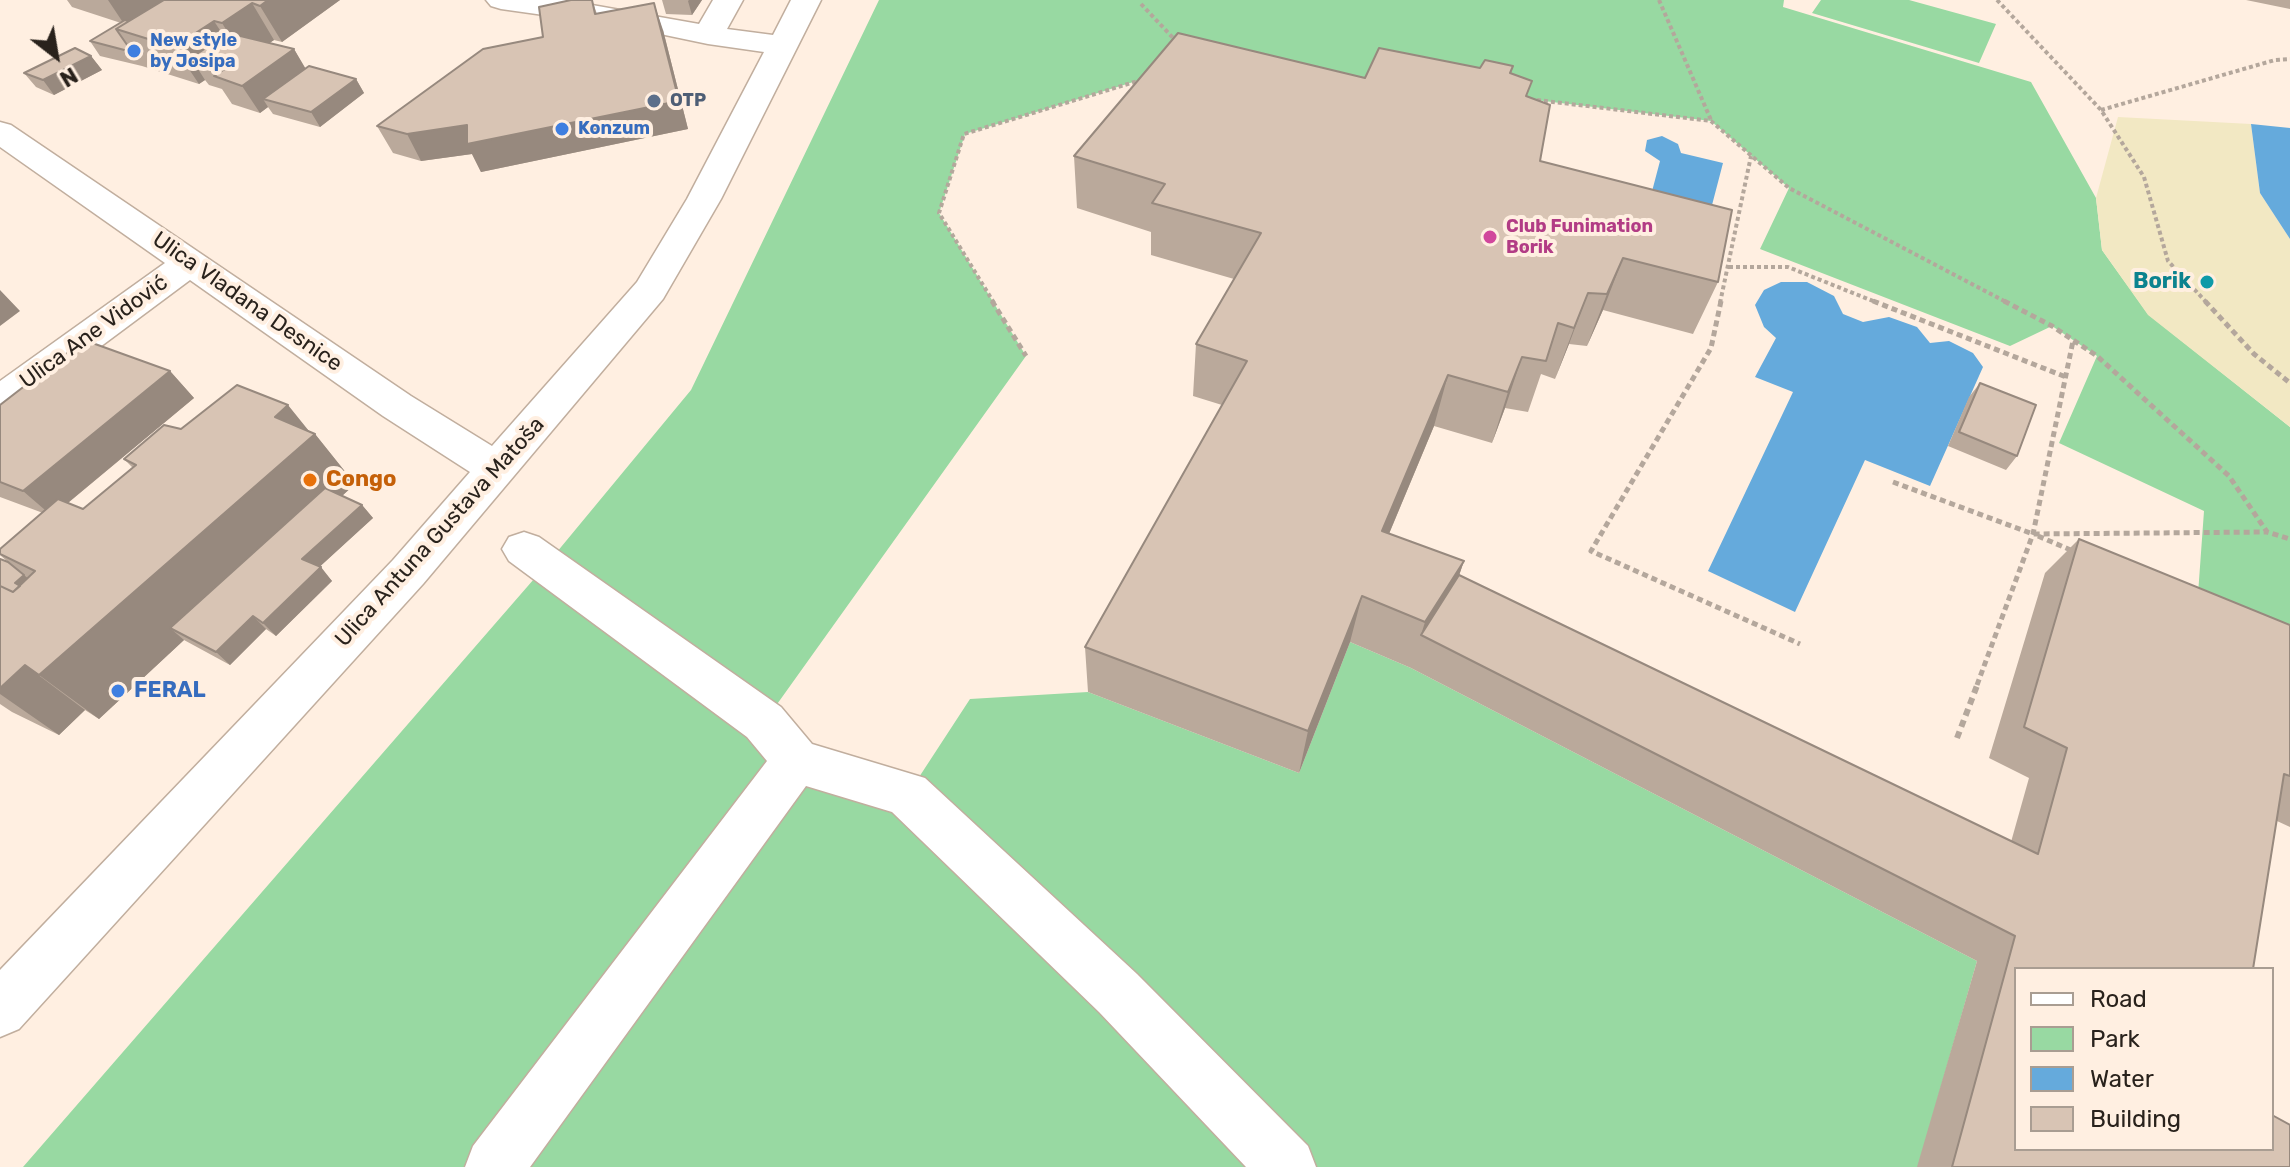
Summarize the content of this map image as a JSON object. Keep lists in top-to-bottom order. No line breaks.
{"streets":{"street":["Ulica Vladana Desnice","Ulica Ane Vidović","Ulica Antuna Gustava Matoša"]},"crossings":[["Ulica Vladana Desnice","Ulica Ane Vidović"],["Ulica Vladana Desnice","Ulica Antuna Gustava Matoša"]],"places":["New style by Josipa","OTP","Konzum","Club Funimation Borik","Borik","Congo","FERAL"],"legend":["Road","Park","Water","Building"],"north":"bottom right"}
